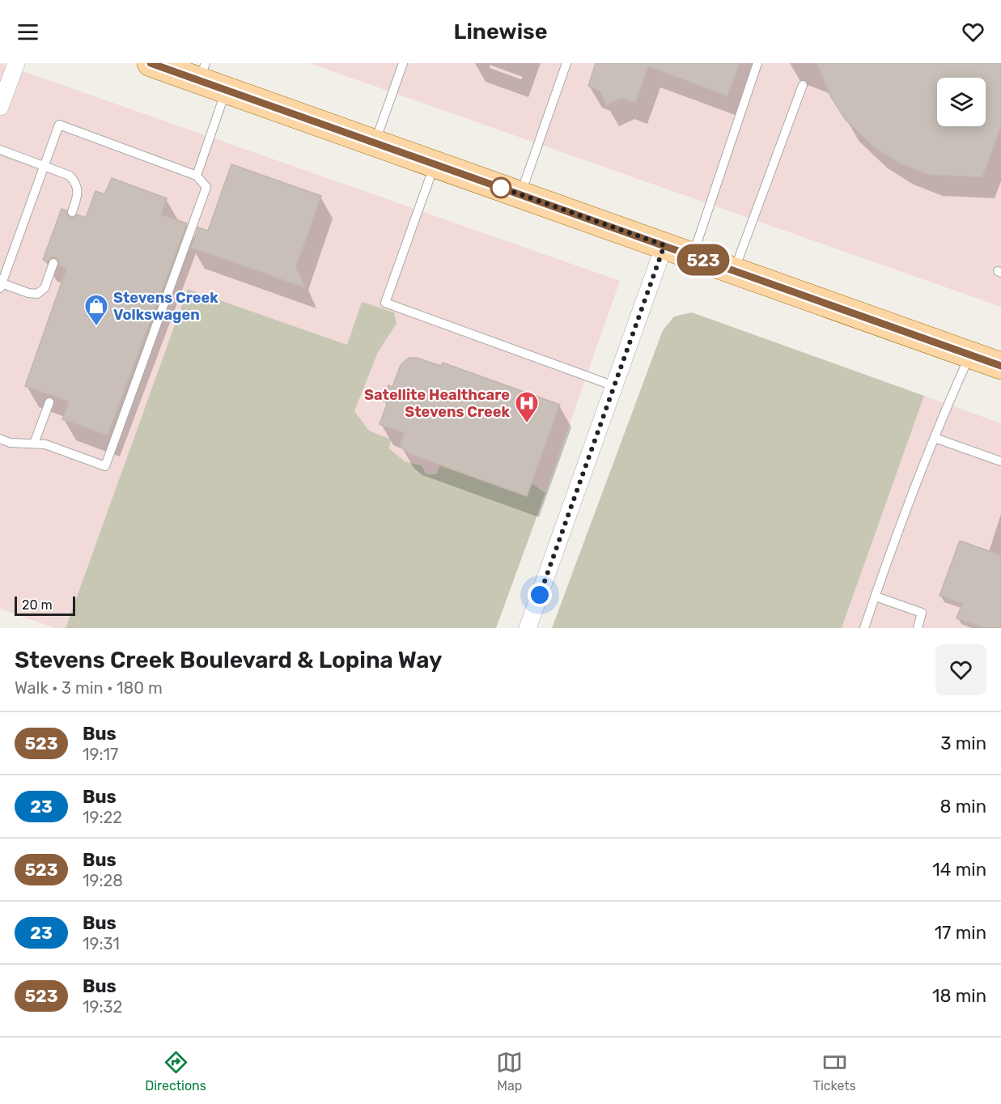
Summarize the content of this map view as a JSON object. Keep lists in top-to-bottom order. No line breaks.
{"places":{"shop":["Stevens Creek Volkswagen"],"hospital":["Satellite Healthcare Stevens Creek"]},"lines":["bus line 523"],"scale_bar":"20 m","page":{"header":"Linewise","on_map":"523","scale":"20 m","heading":["Stevens Creek Boulevard & Lopina Way","Walk · 3 min · 180 m"],"list":[{"mark":"523","name":"Bus","note":"19:17","value":"3 min"},{"mark":"23","name":"Bus","note":"19:22","value":"8 min"},{"mark":"523","name":"Bus","note":"19:28","value":"14 min"},{"mark":"23","name":"Bus","note":"19:31","value":"17 min"},{"mark":"523","name":"Bus","note":"19:32","value":"18 min"}],"tabs":["Directions","Map","Tickets"]}}
